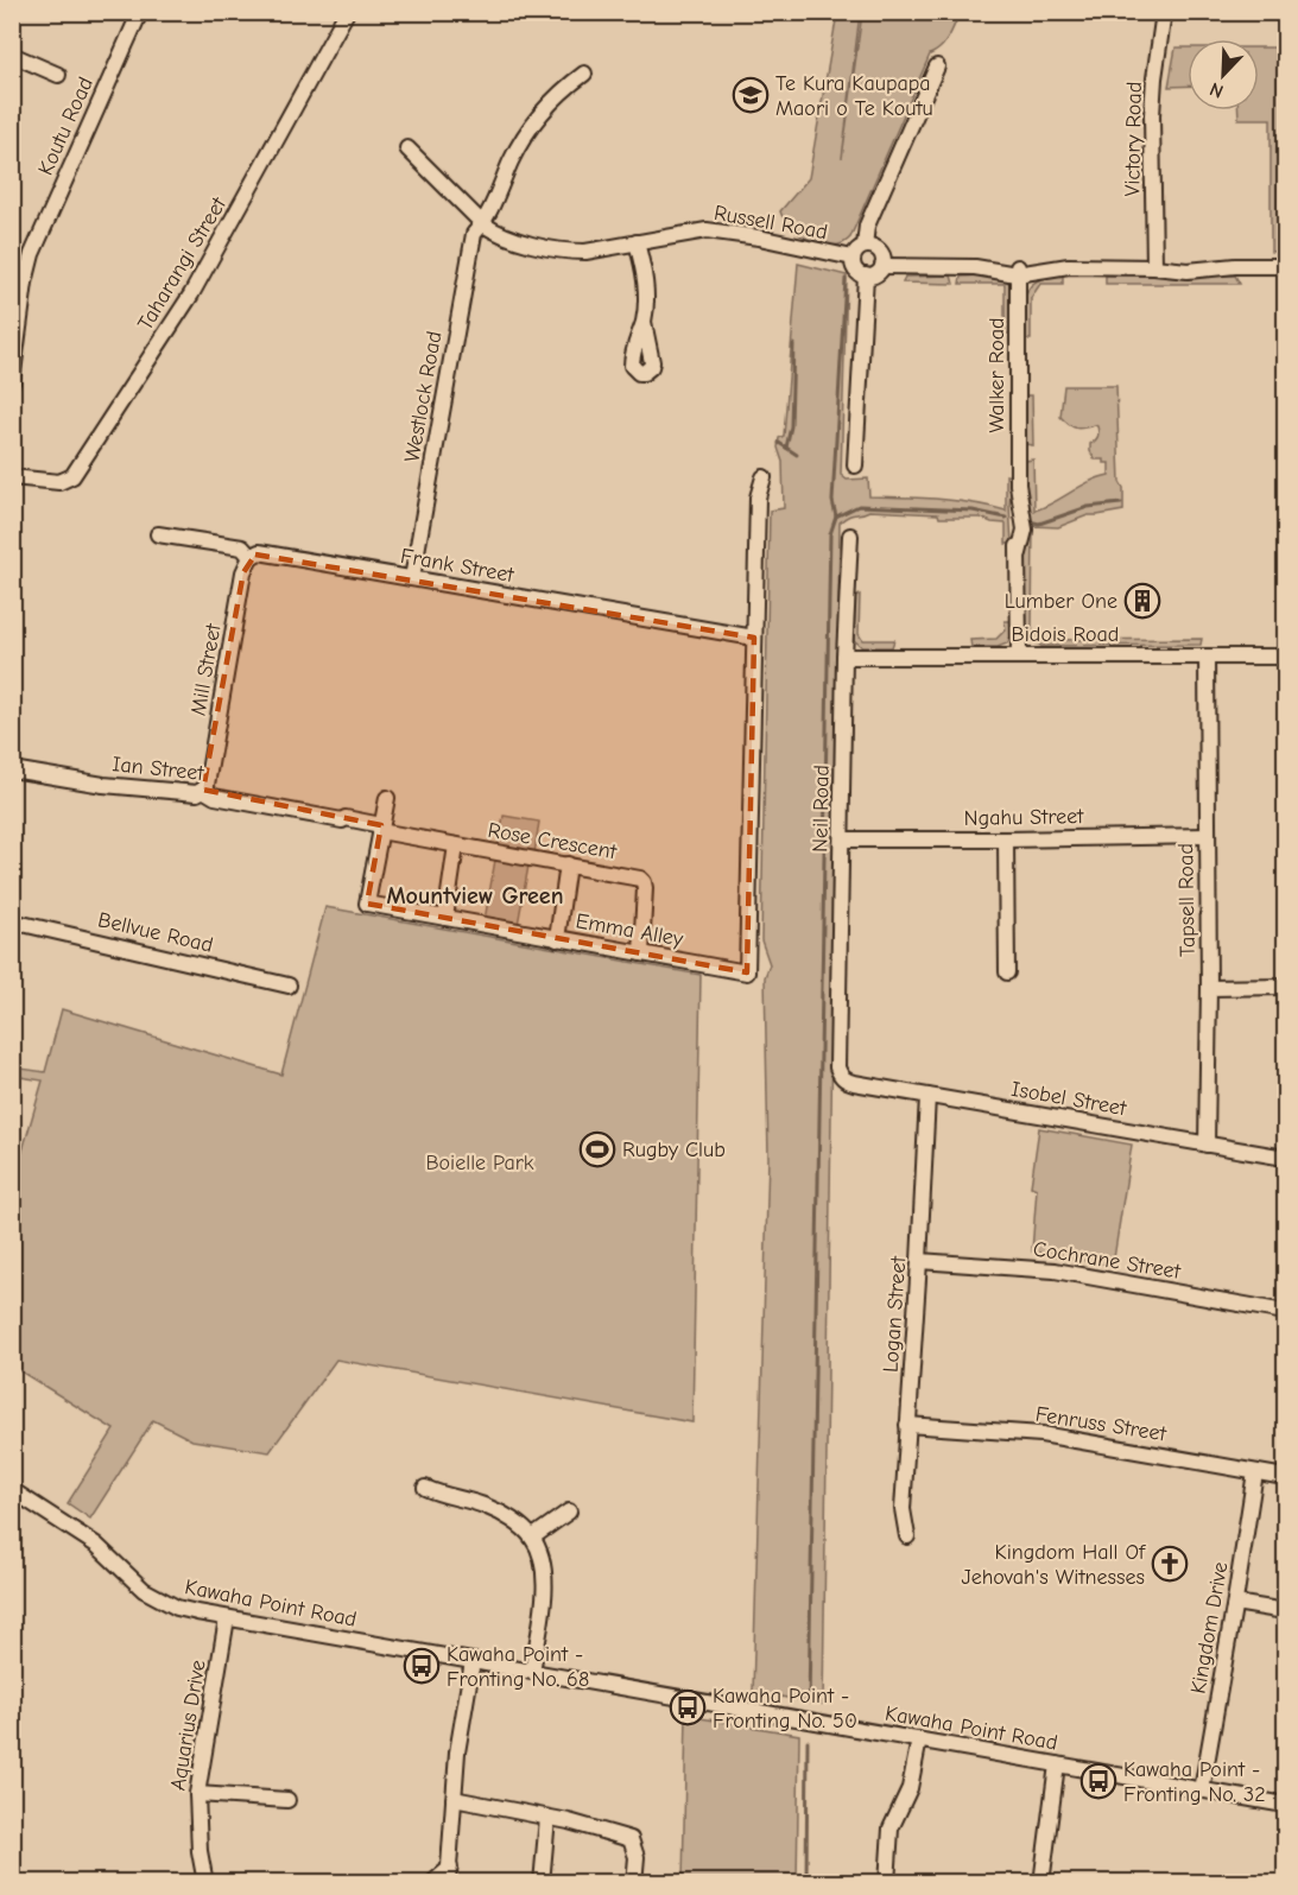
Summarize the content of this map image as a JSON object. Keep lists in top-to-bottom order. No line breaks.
{"streets":{"street":["Koutu Road","Victory Road","Russell Road","Taharangi Street","Walker Road","Westlock Road","Frank Street","Bidois Road","Mill Street","Ian Street","Neil Road","Ngahu Street","Rose Crescent","Tapsell Road","Emma Alley","Bellvue Road","Isobel Street","Cochrane Street","Logan Street","Fenruss Street","Kawaha Point Road","Kingdom Drive","Aquarius Drive"]},"crossings":[["Russell Road","Westlock Road"],["Walker Road","Bidois Road"],["Westlock Road","Frank Street"],["Frank Street","Mill Street"],["Frank Street","Emma Alley"],["Bidois Road","Neil Road"],["Bidois Road","Tapsell Road"],["Mill Street","Ian Street"],["Ian Street","Rose Crescent"],["Ian Street","Emma Alley"],["Neil Road","Ngahu Street"],["Neil Road","Isobel Street"],["Ngahu Street","Tapsell Road"],["Rose Crescent","Emma Alley"],["Tapsell Road","Isobel Street"],["Isobel Street","Logan Street"],["Cochrane Street","Logan Street"],["Logan Street","Fenruss Street"],["Fenruss Street","Kingdom Drive"],["Kawaha Point Road","Kingdom Drive"],["Kawaha Point Road","Aquarius Drive"]],"districts":["Mountview Green"],"parks":["Boielle Park"],"places":{"school or university":["Te Kura Kaupapa Maori o Te Koutu"],"building":["Lumber One"],"sports":["Rugby Club"],"church":["Kingdom Hall Of Jehovah's Witnesses"],"bus stop":["Kawaha Point - Fronting No. 68","Kawaha Point - Fronting No. 50","Kawaha Point - Fronting No. 32"]},"north":"bottom left"}
